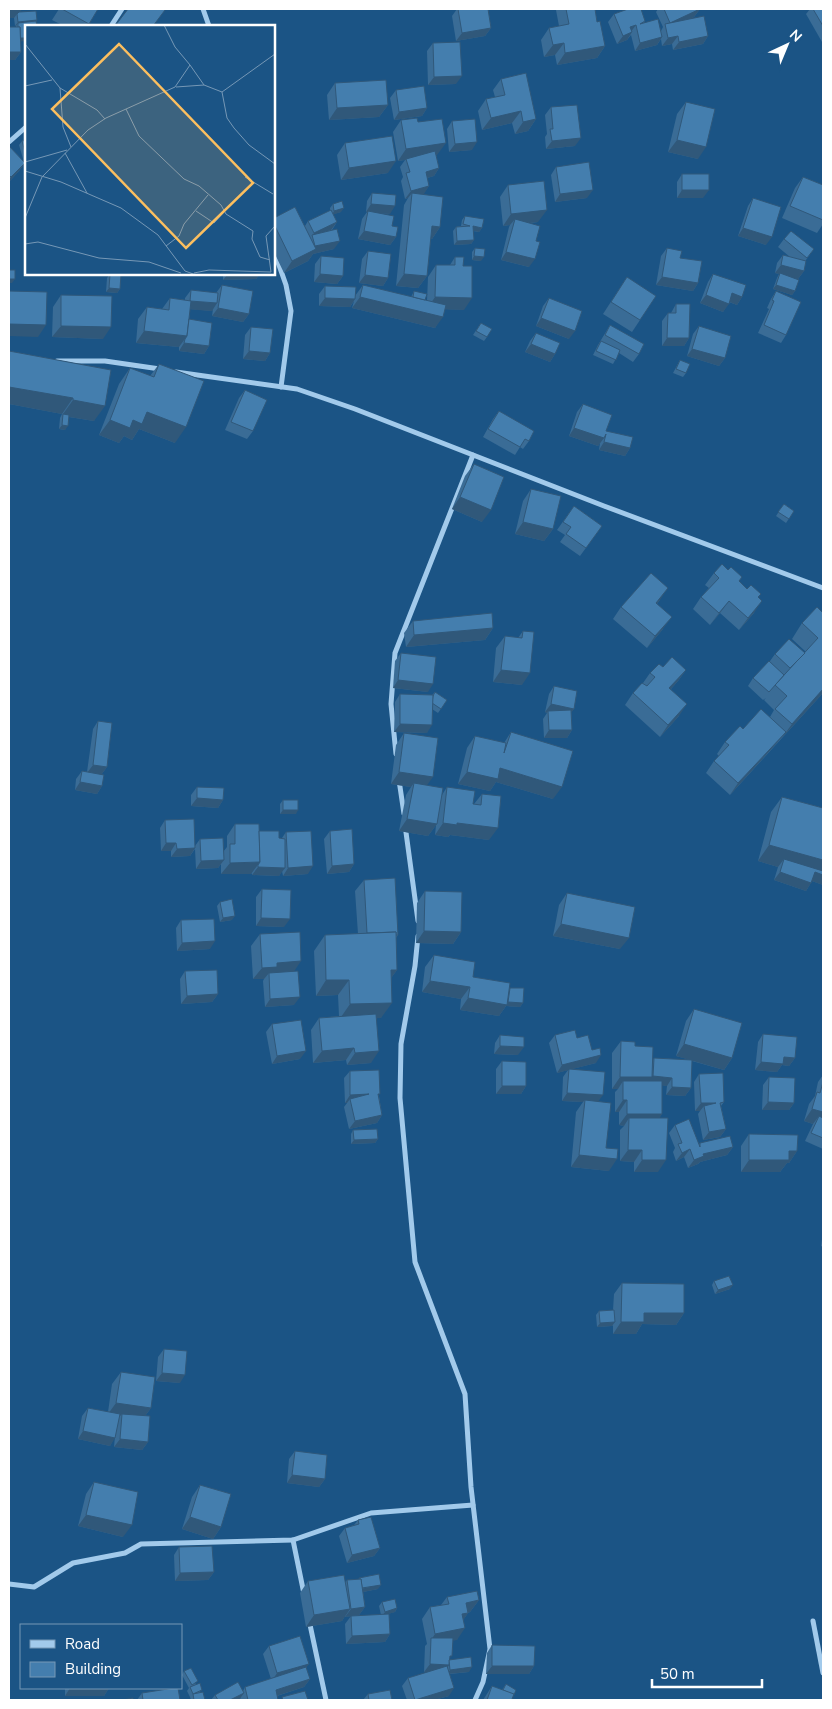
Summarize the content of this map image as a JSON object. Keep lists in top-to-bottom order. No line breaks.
{"legend":["Road","Building"],"scale_bar":"50 m","north":"top right"}
